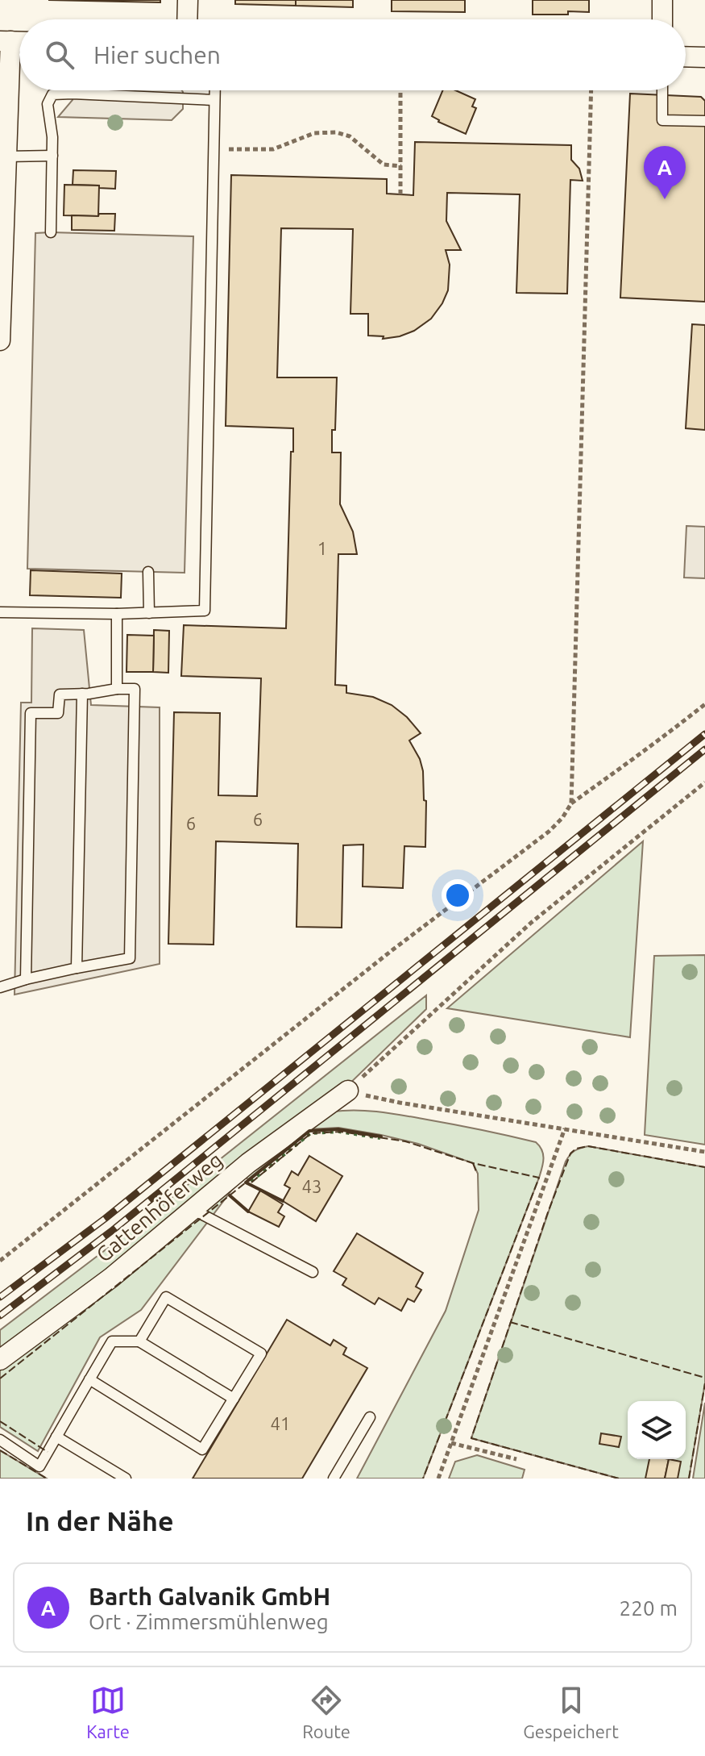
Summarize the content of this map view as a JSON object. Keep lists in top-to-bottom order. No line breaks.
{"streets":{"street":["Gattenhöferweg"]},"house_numbers":["1","6","6","43","41"],"page":{"search":"Hier suchen","pins":"A","heading":"In der Nähe","list":[{"mark":"A","name":"Barth Galvanik GmbH","note":"Ort · Zimmersmühlenweg","value":"220 m"}],"nav":["Karte","Route","Gespeichert"]}}
